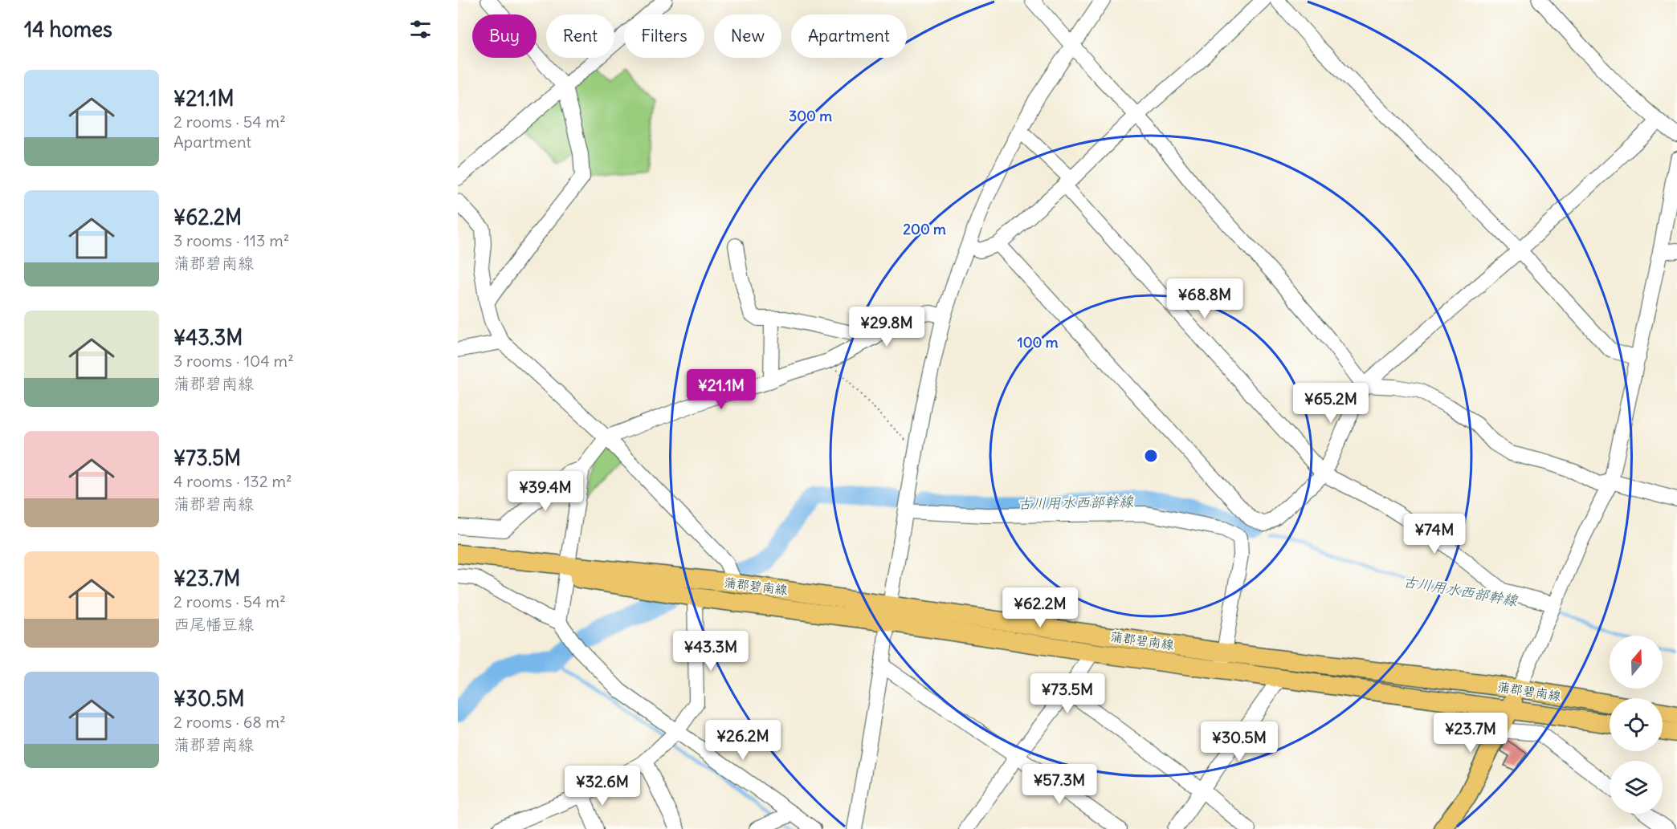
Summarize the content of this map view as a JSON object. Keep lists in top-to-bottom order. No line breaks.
{"streets":{"main road":["蒲郡碧南線"]},"water":["古川用水西部幹線"],"north":"top","page":{"heading":"14 homes","chip":["Buy","Rent","Filters","New","Apartment"],"list":[{"name":"¥21.1M","note":"2 rooms · 54 m² · Apartment"},{"name":"¥62.2M","note":"3 rooms · 113 m² · 蒲郡碧南線"},{"name":"¥43.3M","note":"3 rooms · 104 m² · 蒲郡碧南線"},{"name":"¥73.5M","note":"4 rooms · 132 m² · 蒲郡碧南線"},{"name":"¥23.7M","note":"2 rooms · 54 m² · 西尾幡豆線"},{"name":"¥30.5M","note":"2 rooms · 68 m² · 蒲郡碧南線"}],"price":["¥68.8M","¥29.8M","¥21.1M","¥65.2M","¥39.4M","¥74M","¥62.2M","¥43.3M","¥73.5M","¥23.7M","¥26.2M","¥30.5M","¥57.3M","¥32.6M"]},"rings":["300 m","200 m","100 m"]}
